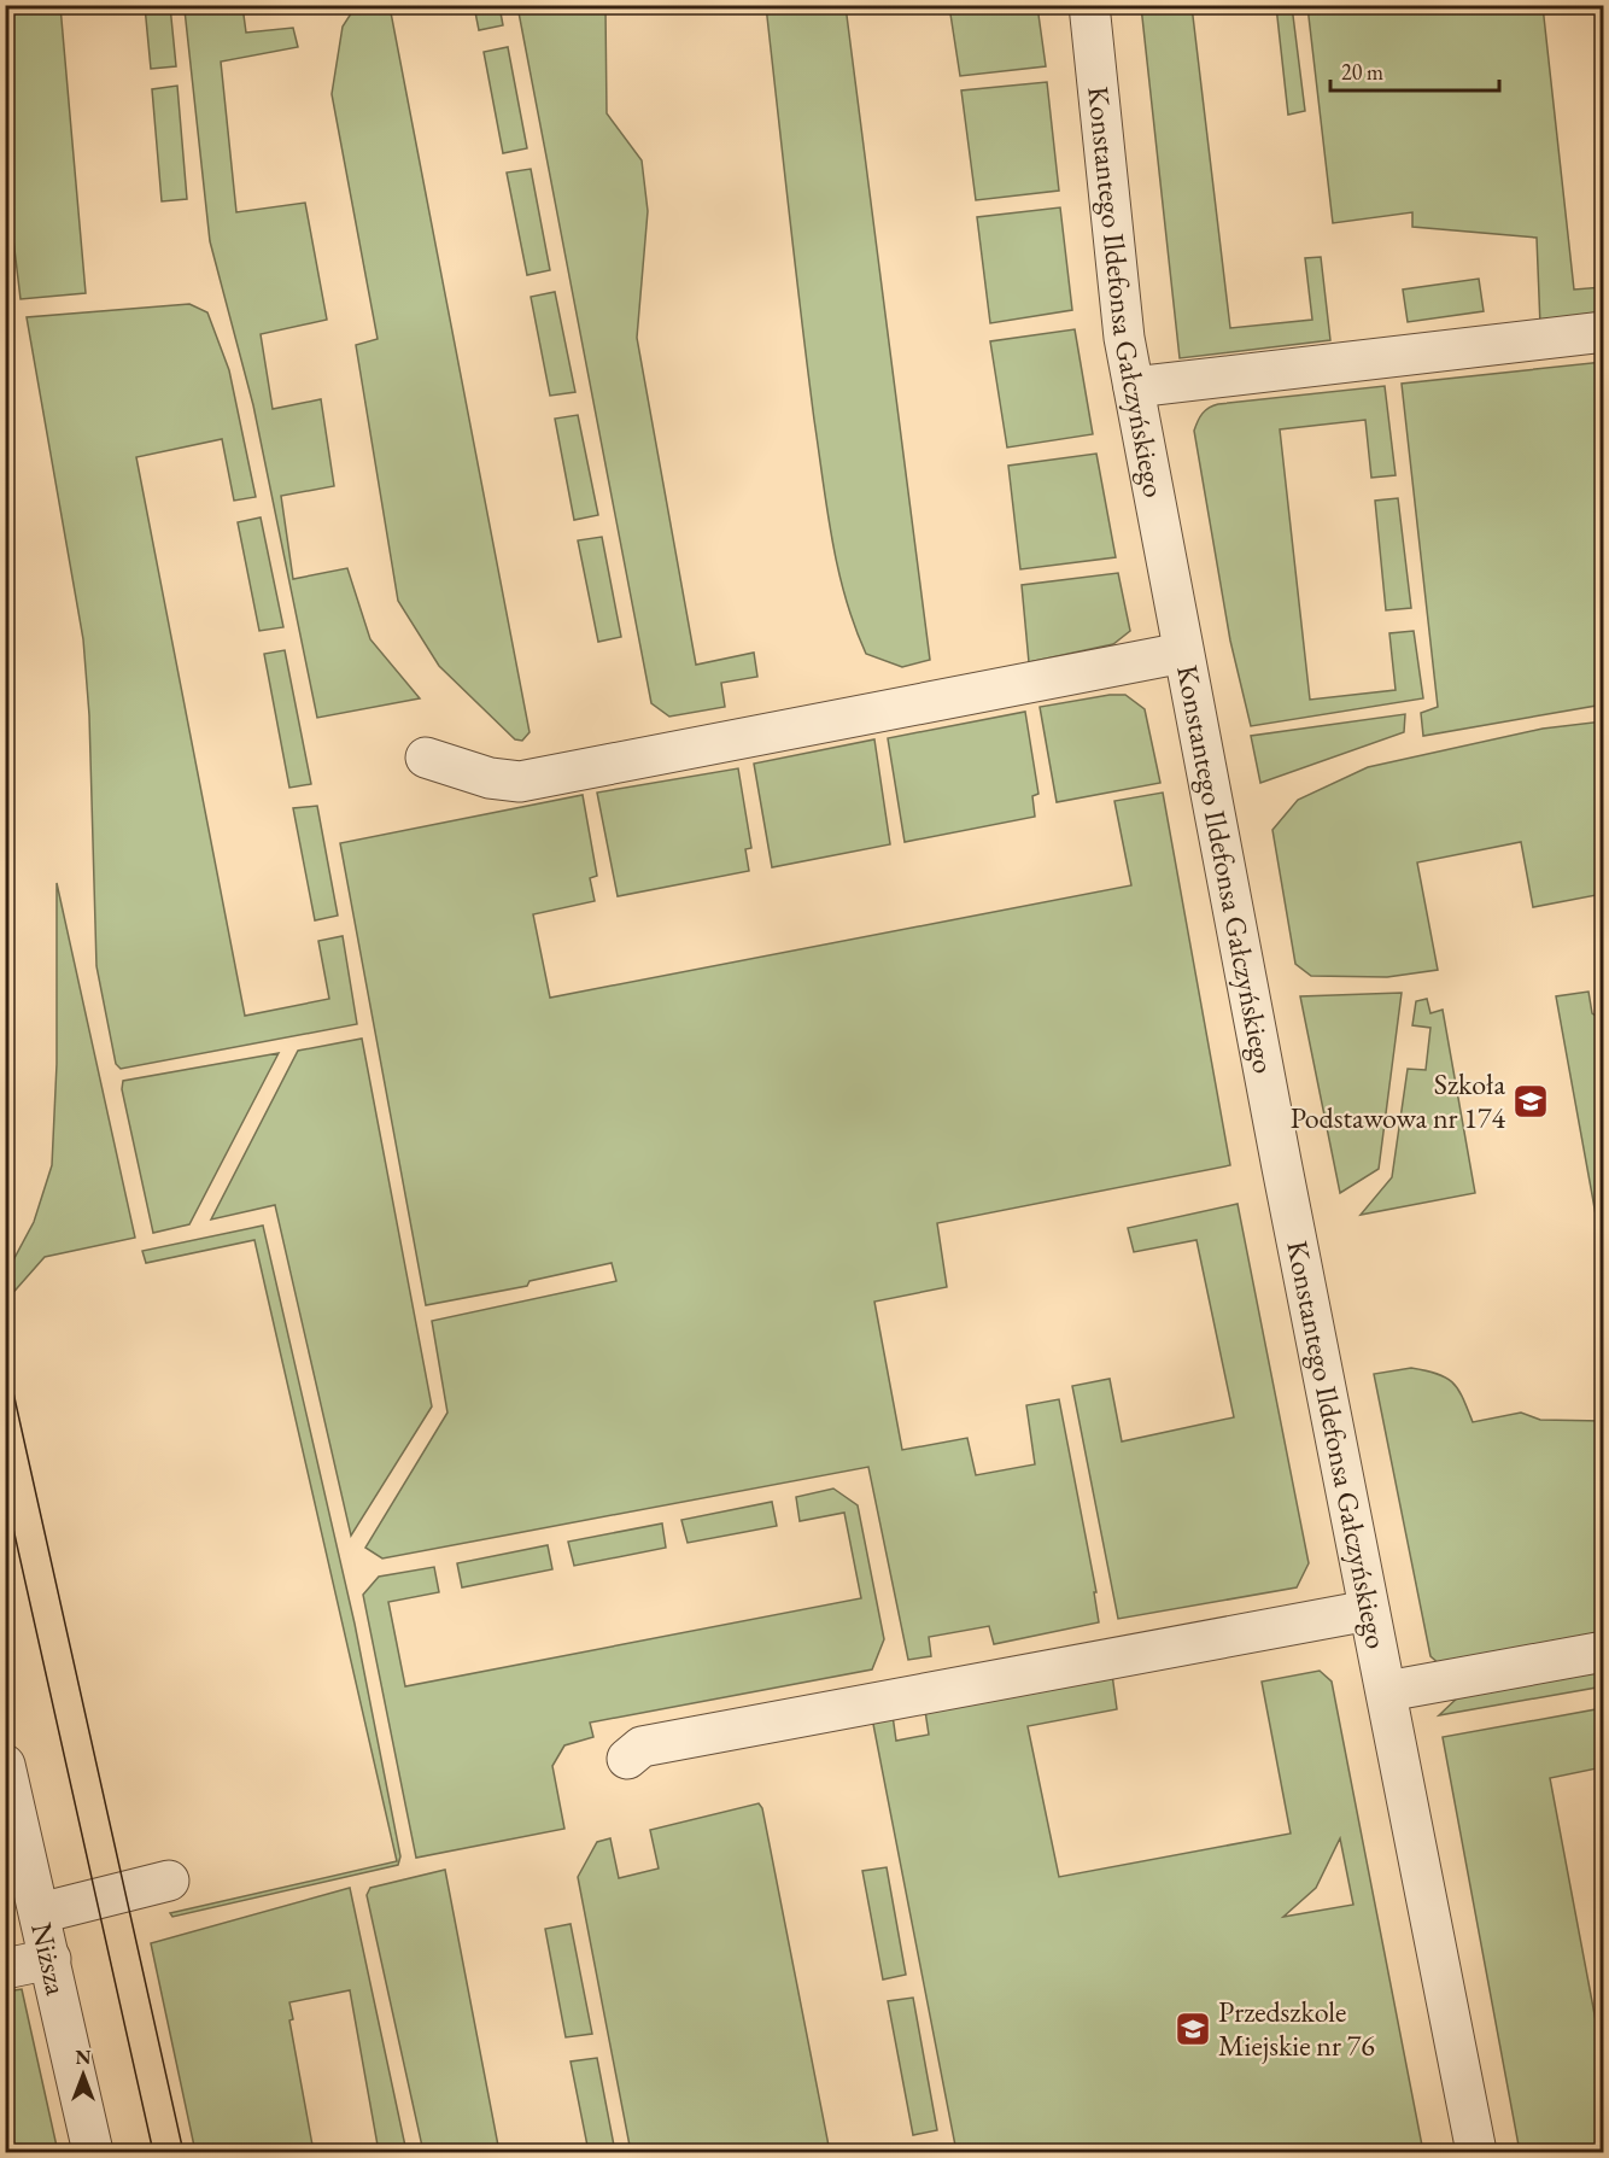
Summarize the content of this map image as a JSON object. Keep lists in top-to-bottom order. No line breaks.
{"streets":{"street":["Konstantego Ildefonsa Gałczyńskiego","Niższa"]},"places":{"school or university":["Szkoła Podstawowa nr 174","Przedszkole Miejskie nr 76"]},"scale_bar":"20 m","north":"top"}
